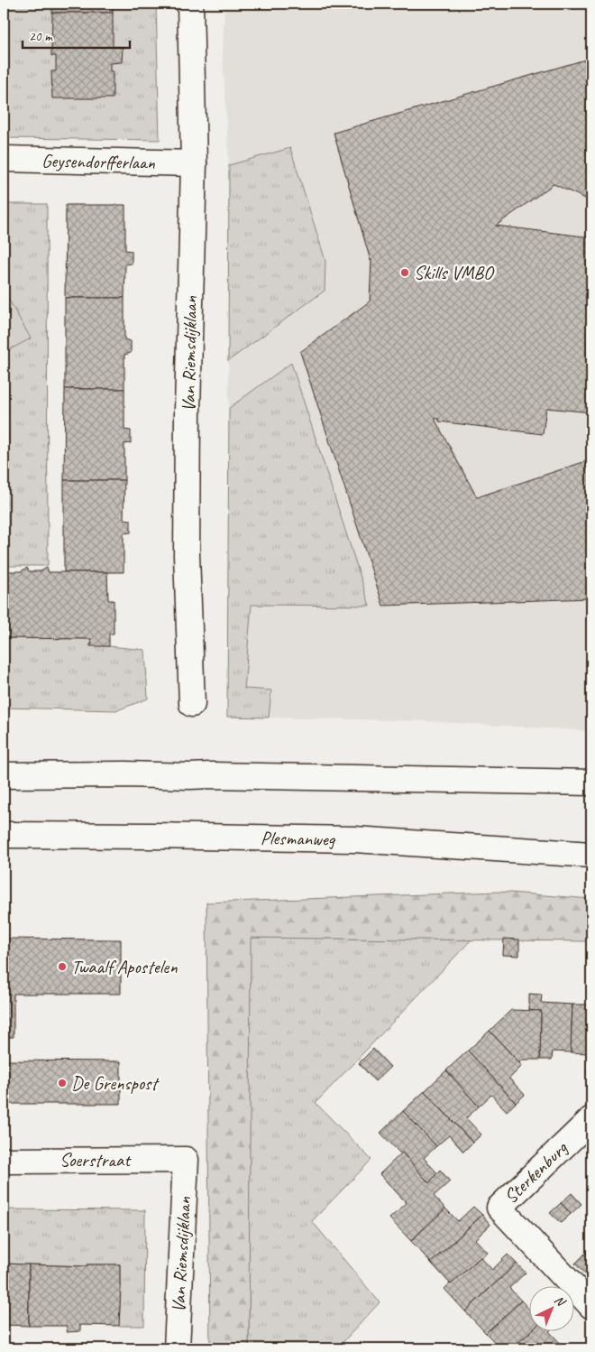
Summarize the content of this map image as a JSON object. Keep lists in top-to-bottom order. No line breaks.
{"streets":{"street":["Geysendorfferlaan","Van Riemsdijklaan","Plesmanweg","Soerstraat","Sterkenburg"]},"crossings":[["Geysendorfferlaan","Van Riemsdijklaan"],["Van Riemsdijklaan","Soerstraat"]],"places":["Skills VMBO","Twaalf Apostelen","De Grenspost"],"scale_bar":"20 m","north":"top right"}
